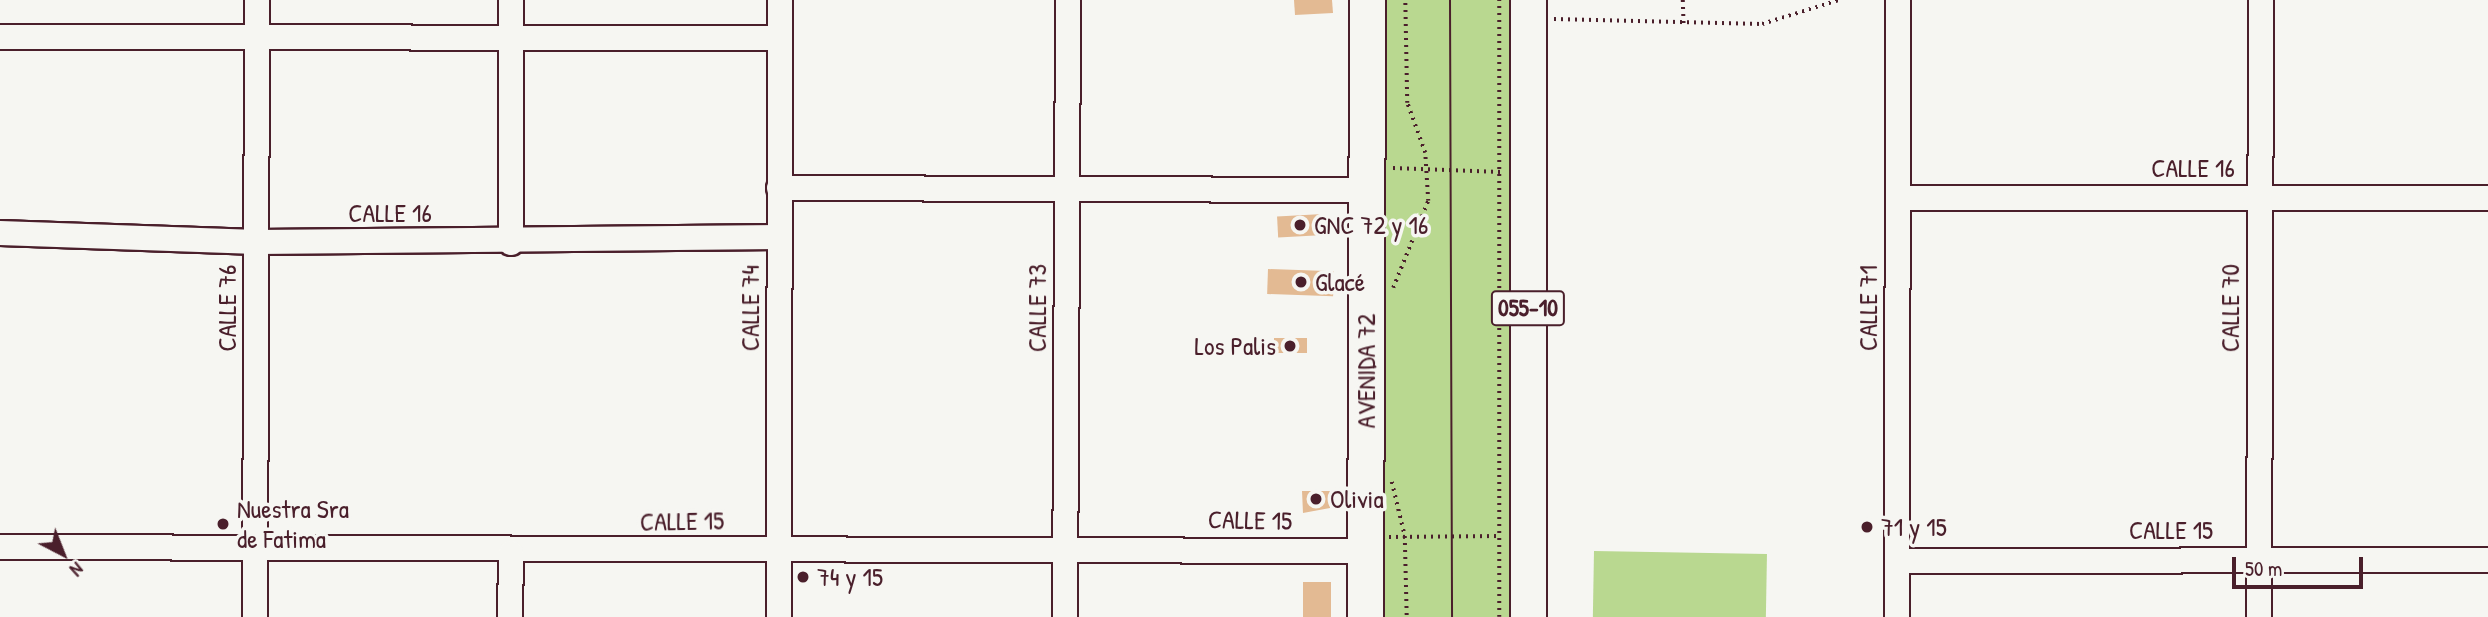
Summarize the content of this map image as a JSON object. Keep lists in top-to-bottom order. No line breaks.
{"streets":{"highway":["055-10","AVENIDA 72"],"street":["CALLE 16","CALLE 76","CALLE 74","CALLE 73","CALLE 71","CALLE 70","CALLE 15"]},"crossings":[["CALLE 16","CALLE 76"],["CALLE 16","CALLE 74"],["CALLE 16","CALLE 71"],["CALLE 16","CALLE 70"],["CALLE 76","CALLE 15"],["CALLE 74","CALLE 15"],["CALLE 73","CALLE 15"],["CALLE 71","CALLE 15"],["CALLE 70","CALLE 15"],["AVENIDA 72","CALLE 15"]],"places":["GNC 72 y 16","Glacé","Los Palis","Olivia","Nuestra Sra de Fatima","71 y 15","74 y 15"],"scale_bar":"50 m","north":"bottom right"}
